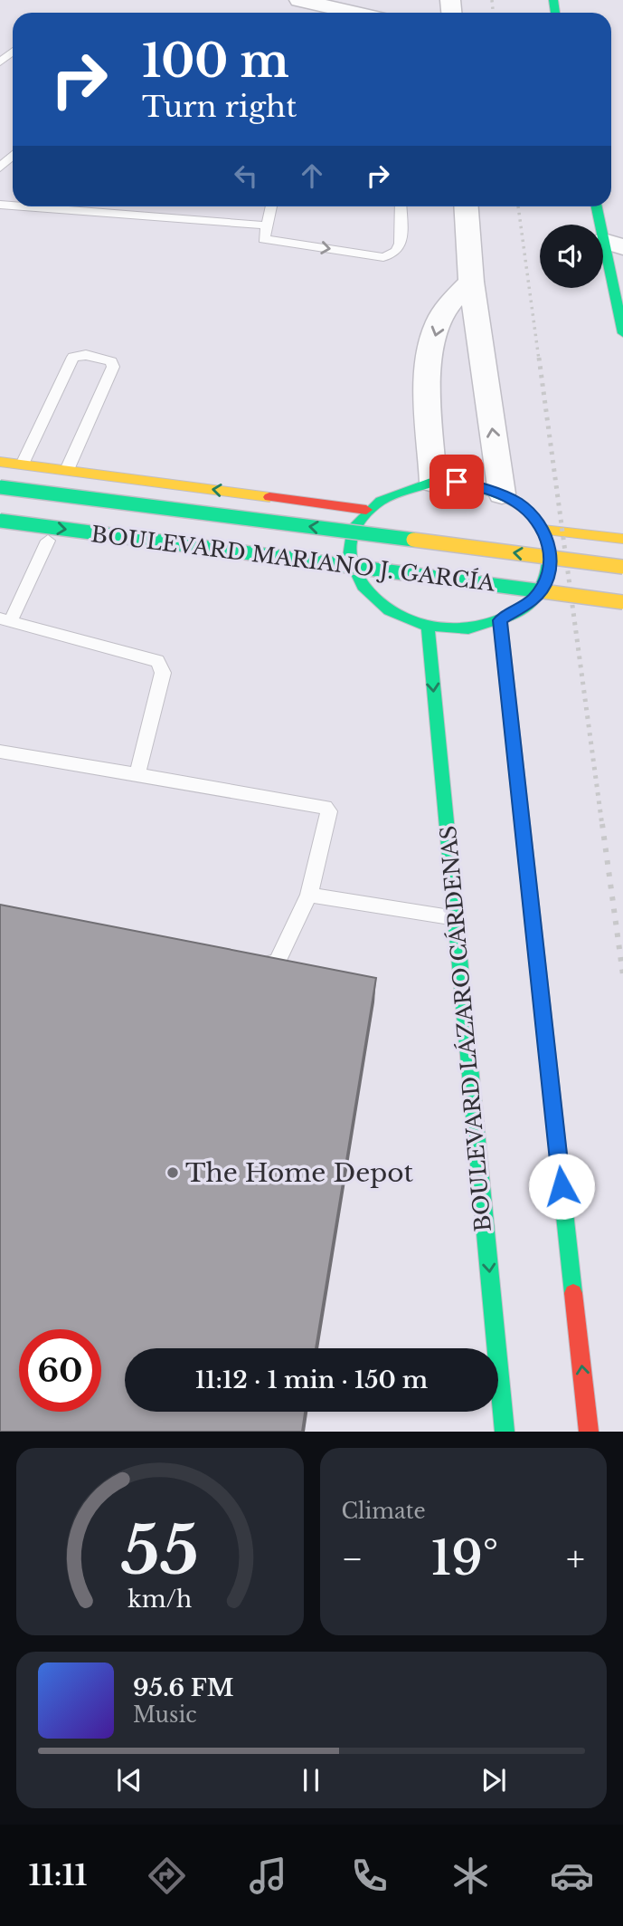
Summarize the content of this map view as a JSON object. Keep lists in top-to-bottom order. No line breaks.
{"streets":{"main road":["BOULEVARD MARIANO J. GARCÍA","BOULEVARD LÁZARO CÁRDENAS"]},"places":["The Home Depot"],"page":{"turn":["100 m","Turn right"],"limit":"60","trip":"11:12 · 1 min · 150 m","tile":"Climate","heat":["−","19°","+"],"song":["95.6 FM","Music"],"tabs":"11:11","gauge":["55","km/h"]}}
